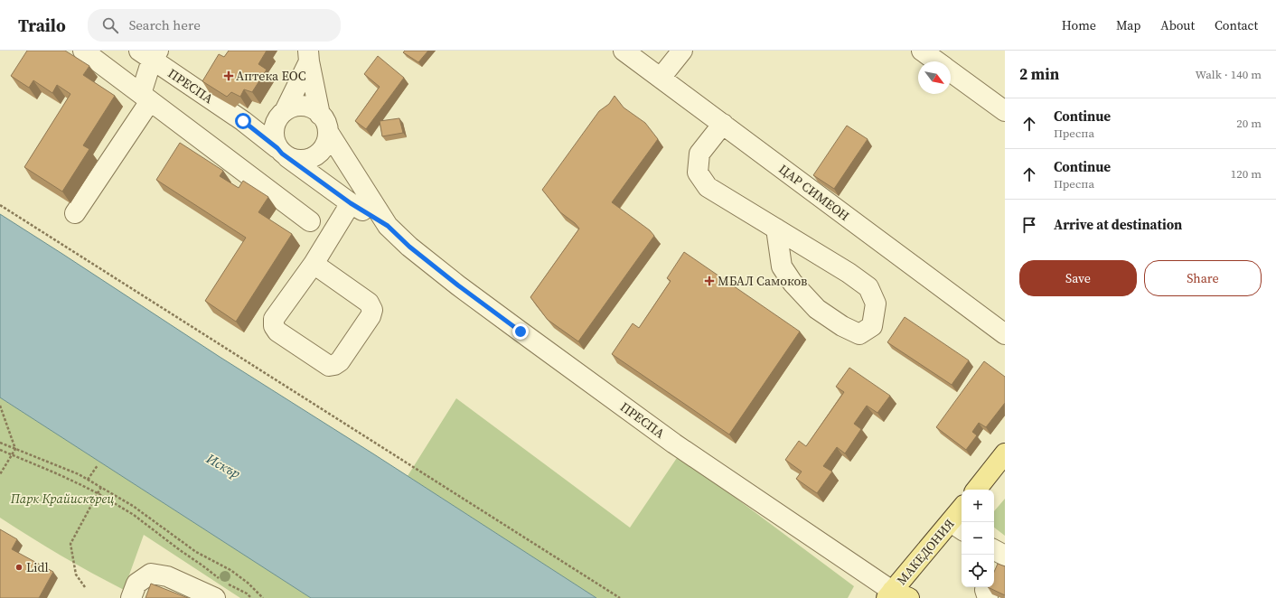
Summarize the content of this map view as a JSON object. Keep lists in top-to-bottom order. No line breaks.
{"streets":{"main road":["МАКЕДОНИЯ"],"street":["ПРЕСПА","ЦАР СИМЕОН"]},"crossings":[["ПРЕСПА","МАКЕДОНИЯ"]],"water":["Искър"],"parks":["Парк Крайискърец"],"places":{"health":["Аптека ЕОС","МБАЛ Самоков"],"other":["Lidl"]},"north":"bottom right","page":{"header":"Trailo","search":"Search here","nav":["Home","Map","About","Contact"],"heading":["2 min","Walk · 140 m"],"list":[["Continue","Преспа","20 m"],["Continue","Преспа","120 m"],"Arrive at destination"],"buttons":["Save","Share"],"map_buttons":["+","−"]}}
